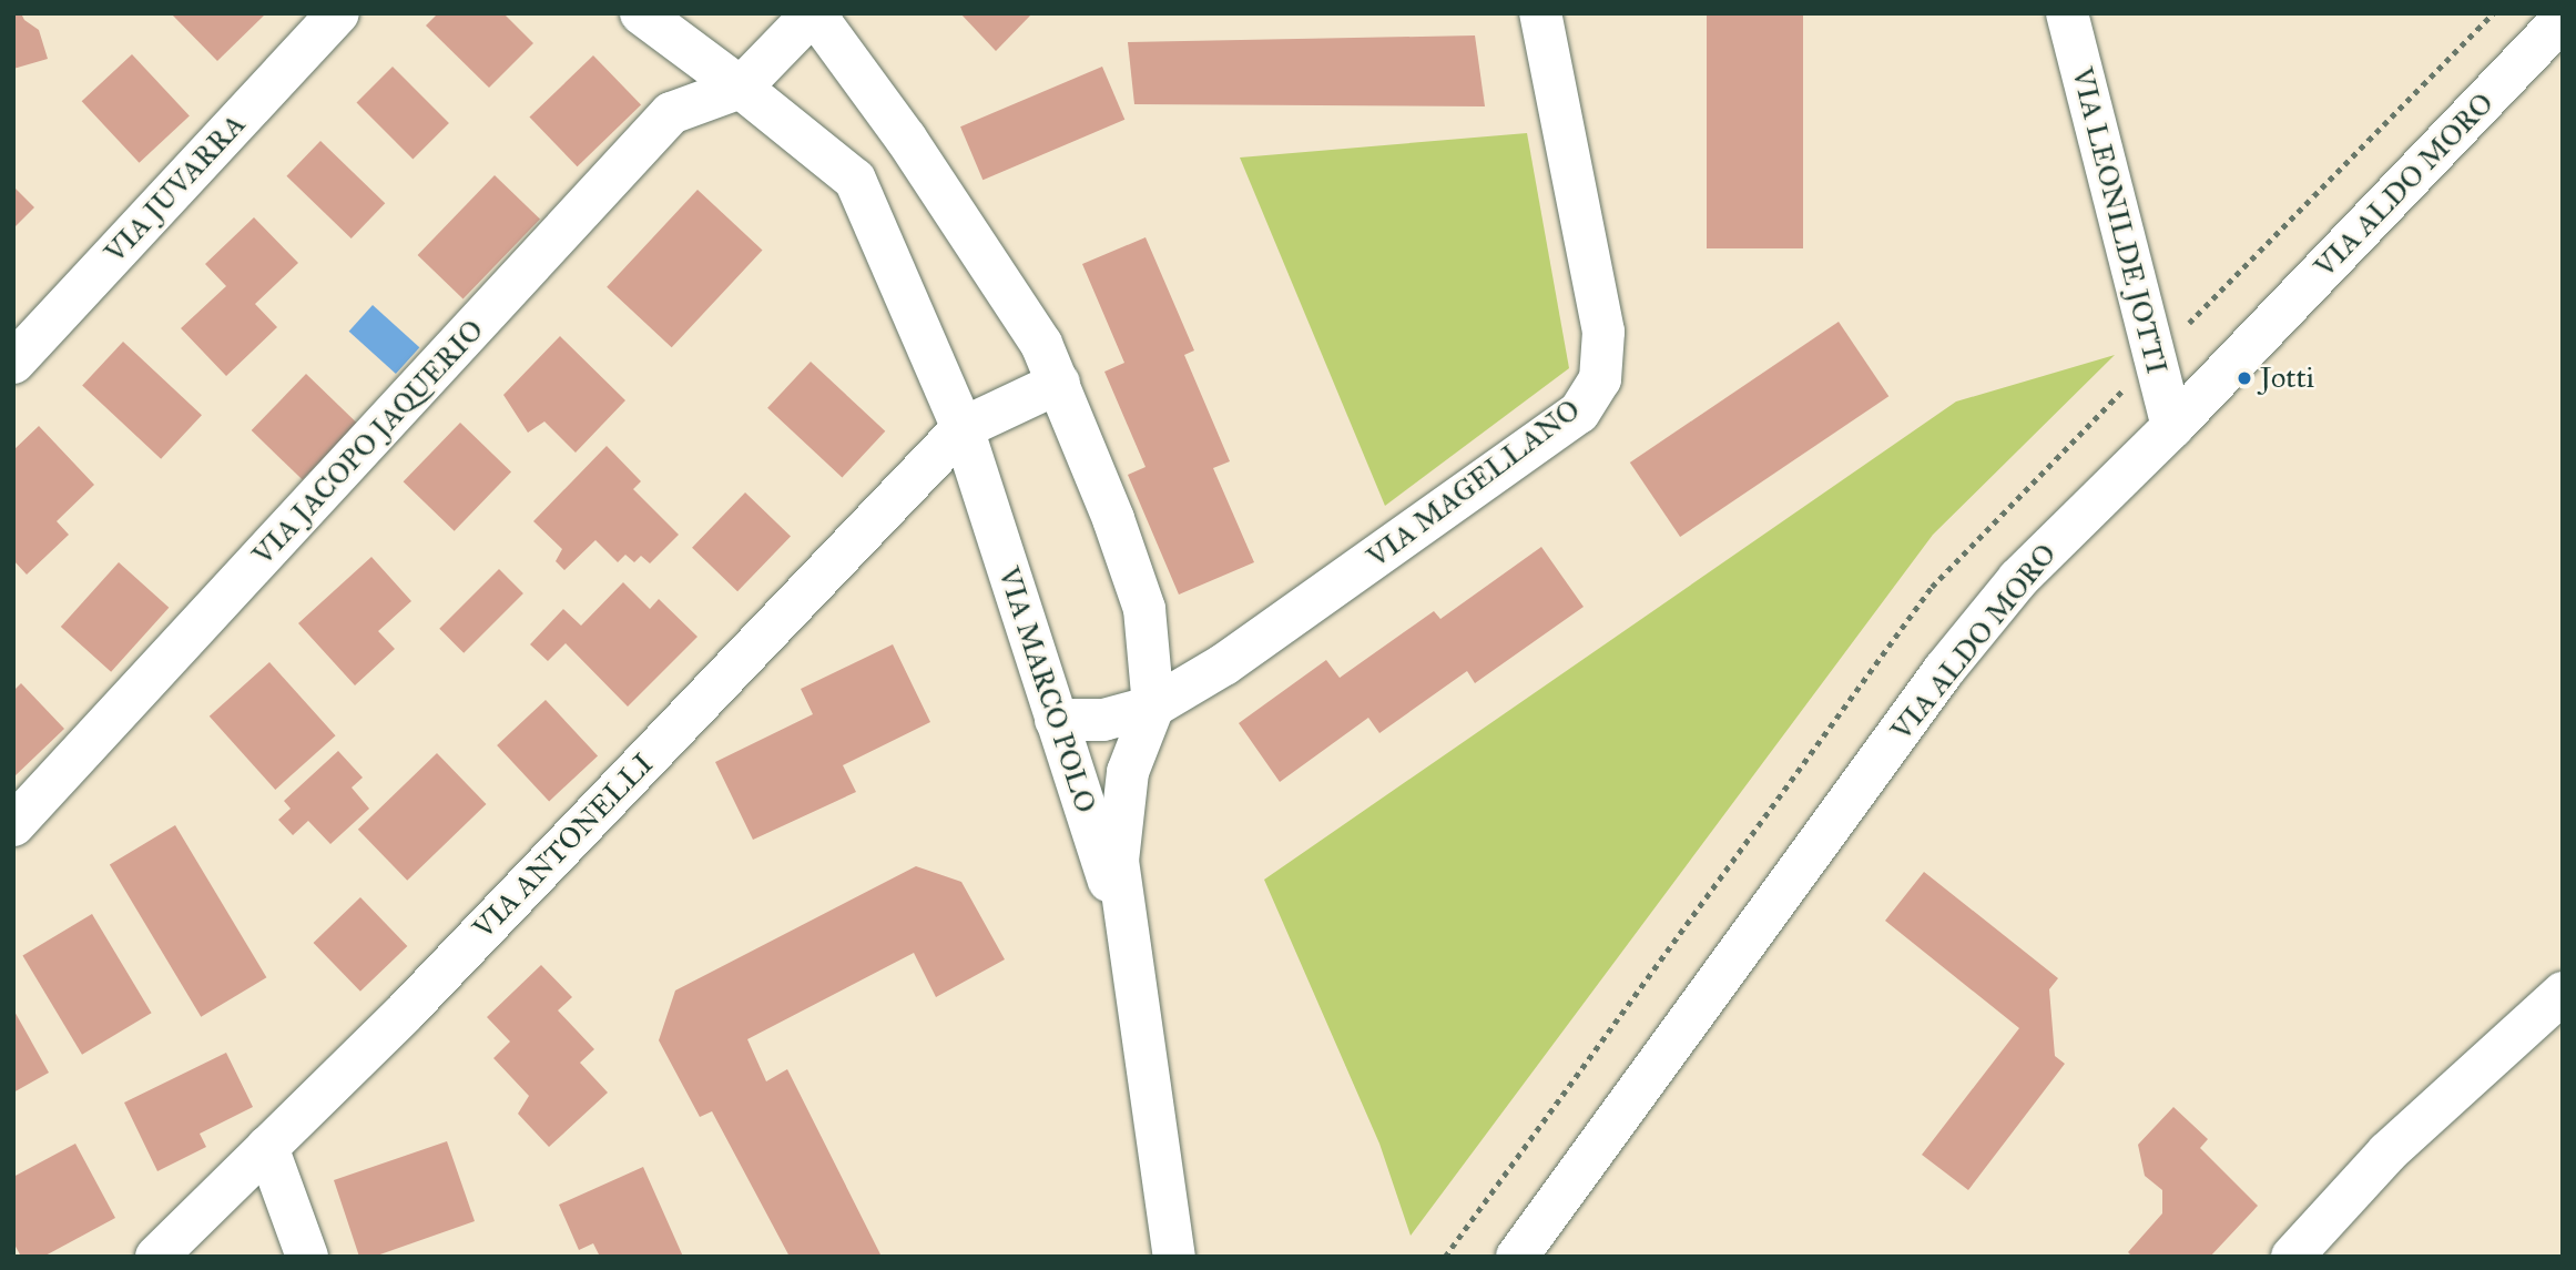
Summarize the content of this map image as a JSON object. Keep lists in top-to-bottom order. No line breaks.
{"streets":{"street":["VIA ALDO MORO","VIA JUVARRA","VIA LEONILDE JOTTI","VIA JACOPO JAQUERIO","VIA MAGELLANO","VIA MARCO POLO","VIA ANTONELLI"]},"crossings":[["VIA ALDO MORO","VIA LEONILDE JOTTI"],["VIA JACOPO JAQUERIO","VIA MARCO POLO"],["VIA MAGELLANO","VIA MARCO POLO"],["VIA MARCO POLO","VIA ANTONELLI"]],"places":["Jotti"]}
